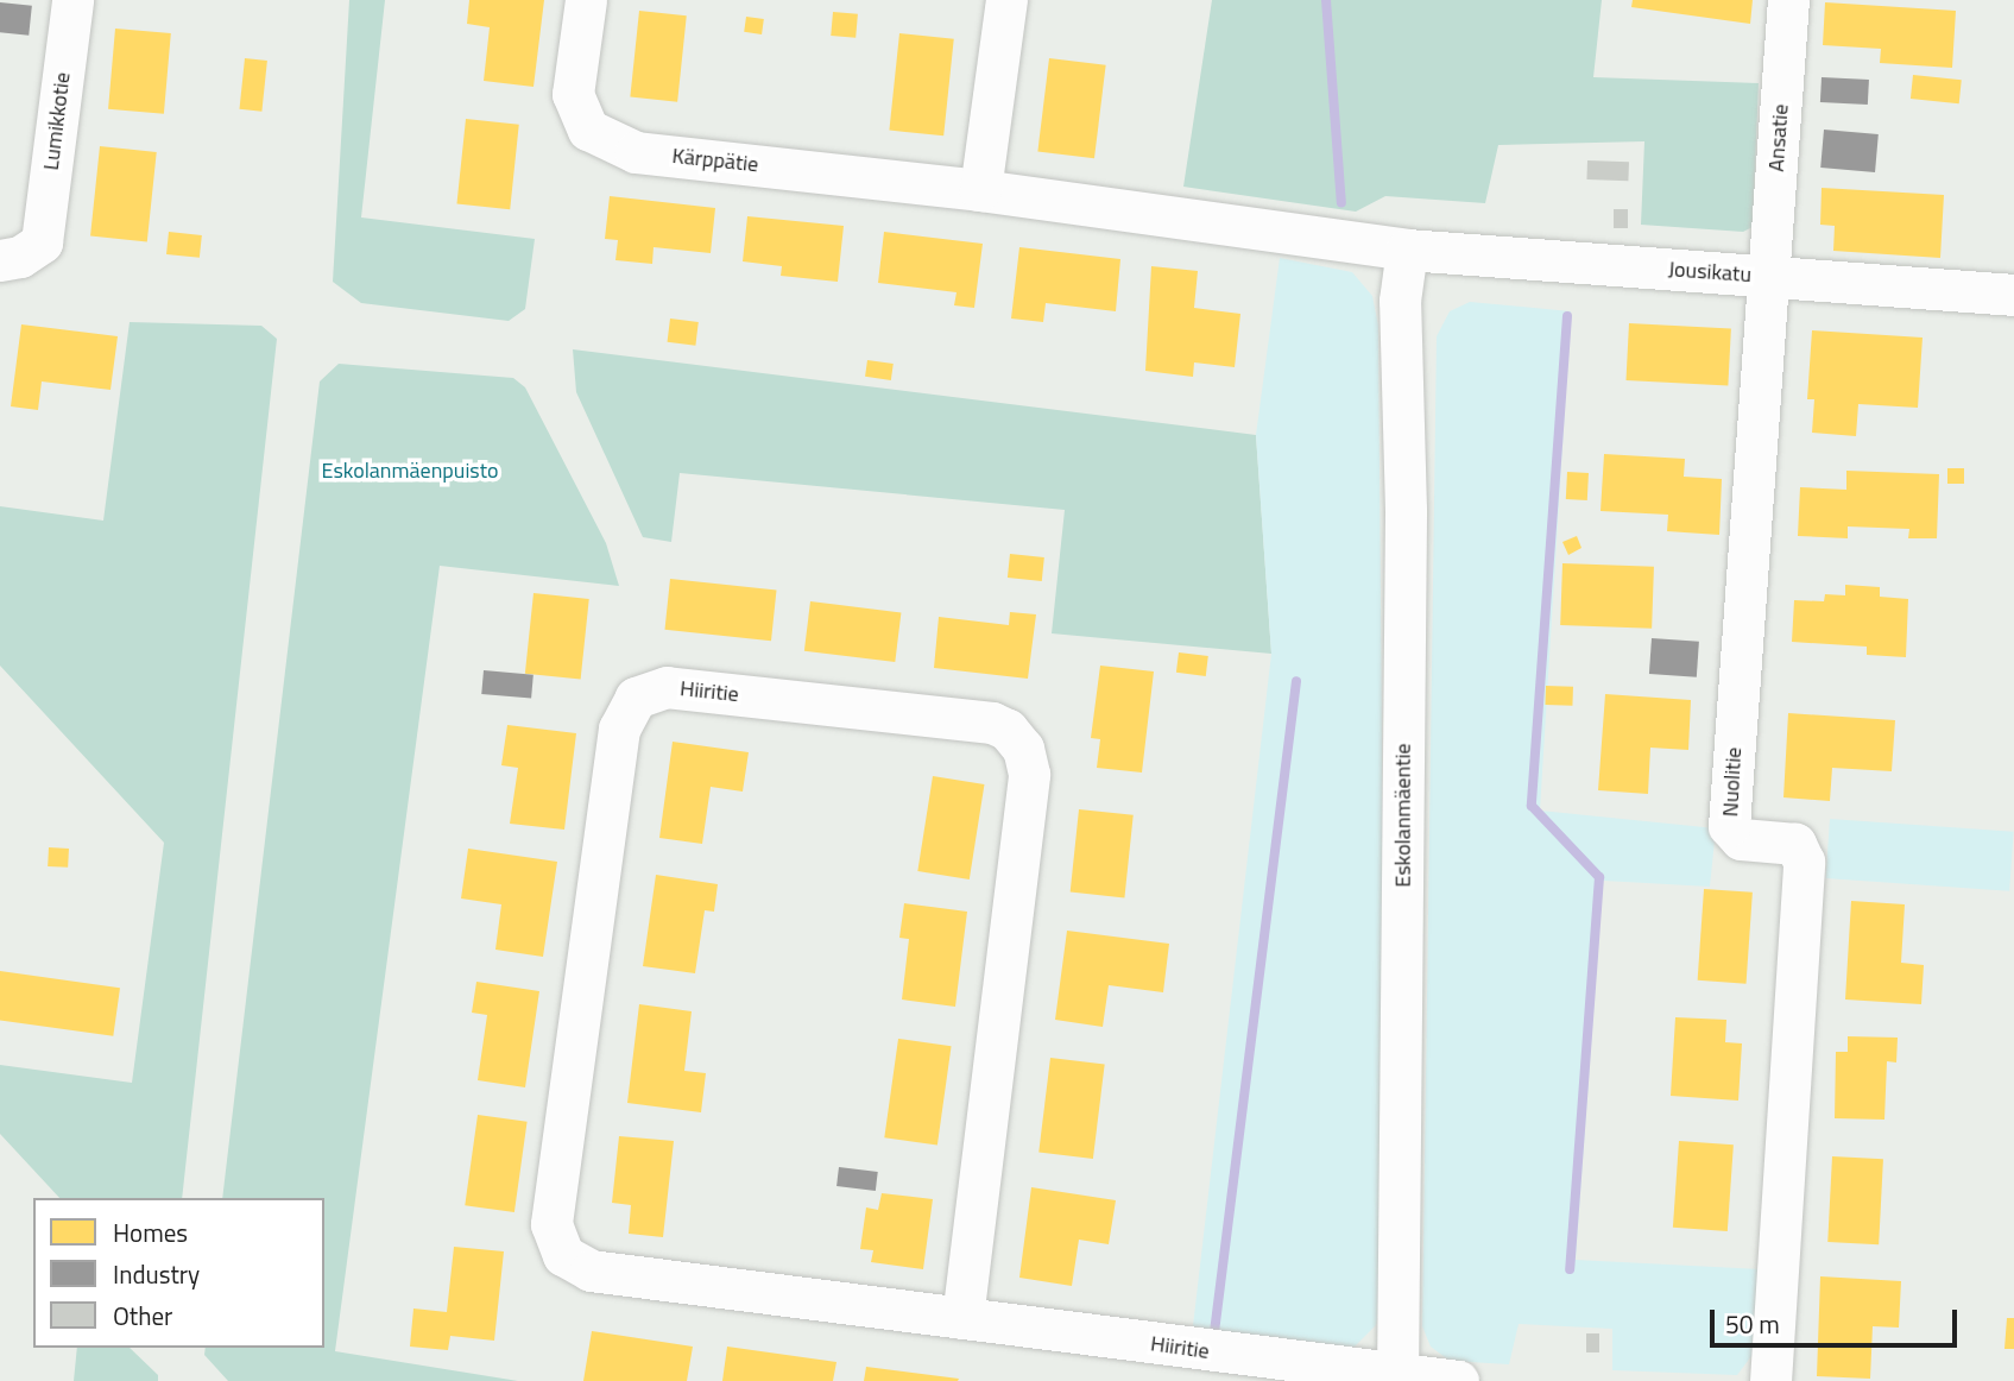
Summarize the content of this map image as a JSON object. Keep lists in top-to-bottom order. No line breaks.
{"streets":{"street":["Lumikkotie","Ansatie","Kärppätie","Jousikatu","Hiiritie","Nuolitie","Eskolanmäentie"]},"crossings":[["Ansatie","Jousikatu"],["Ansatie","Nuolitie"],["Kärppätie","Jousikatu"],["Kärppätie","Eskolanmäentie"],["Jousikatu","Nuolitie"],["Jousikatu","Eskolanmäentie"],["Hiiritie","Eskolanmäentie"]],"parks":["Eskolanmäenpuisto"],"legend":["Homes","Industry","Other"],"scale_bar":"50 m"}
